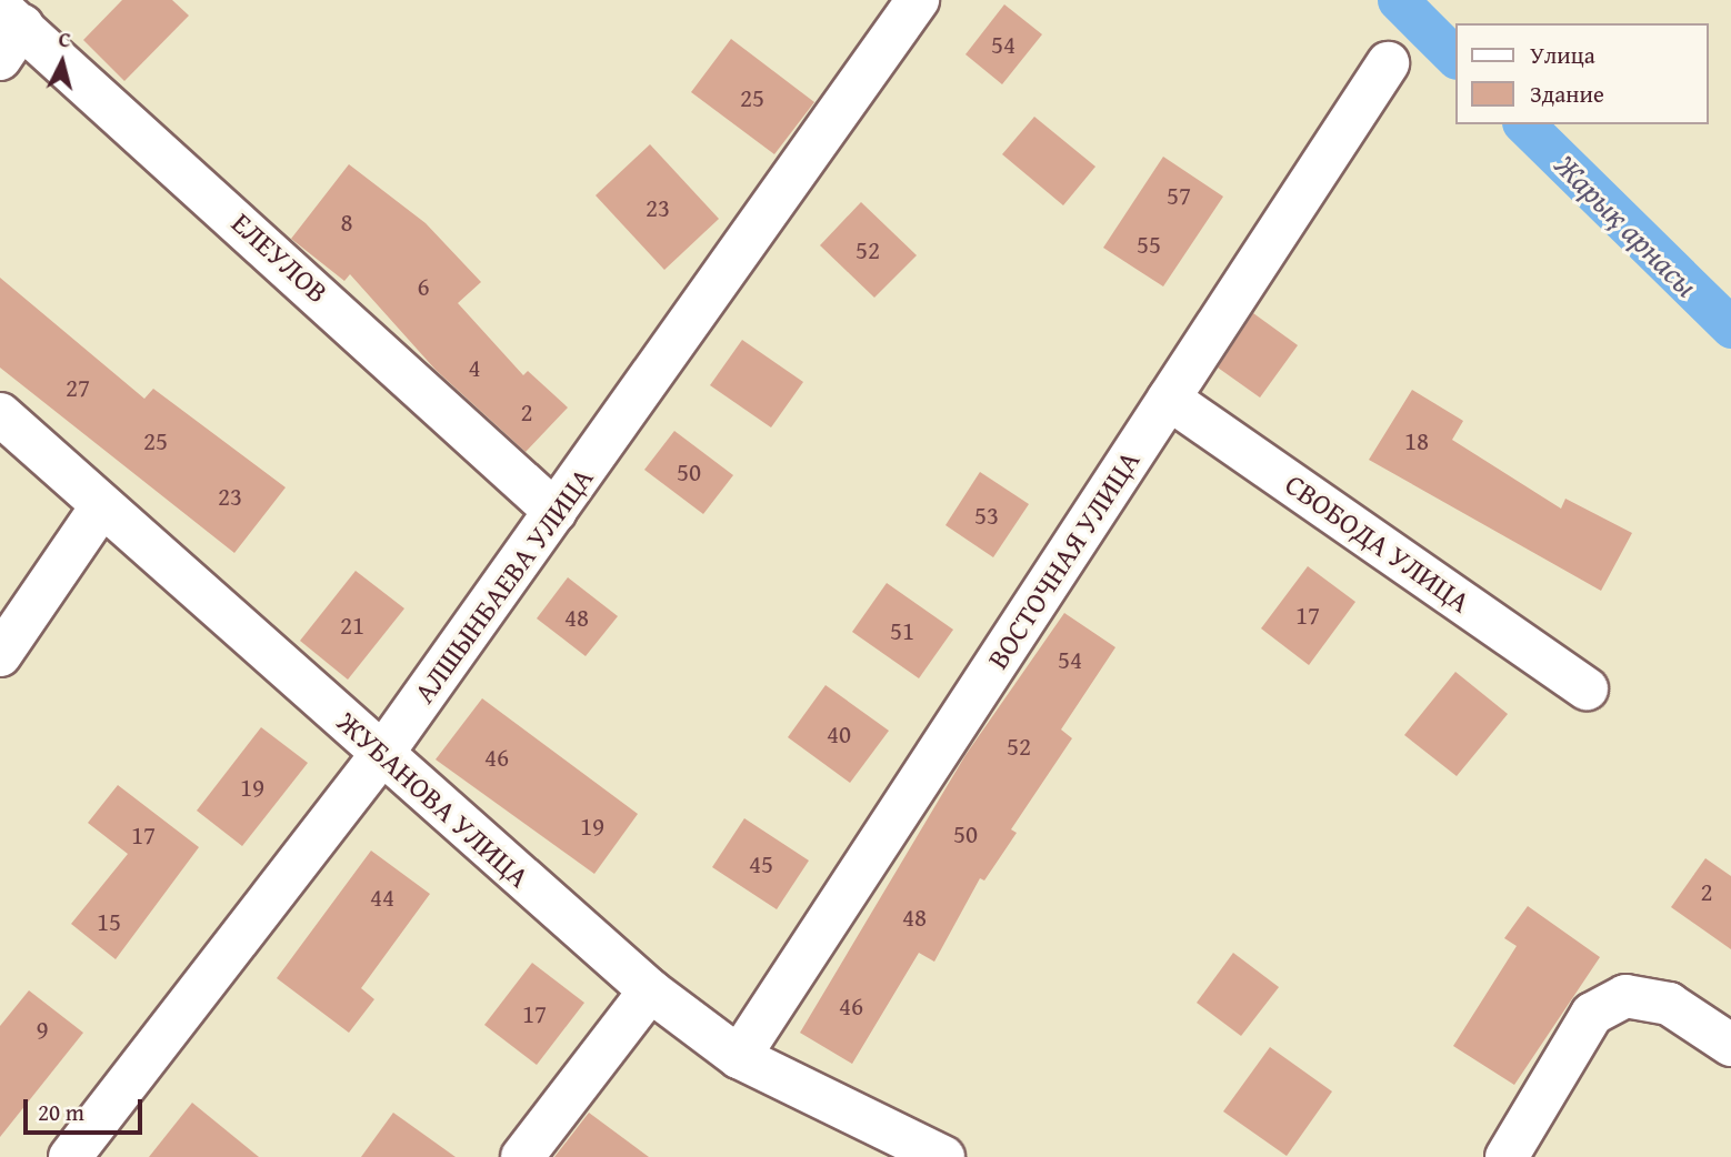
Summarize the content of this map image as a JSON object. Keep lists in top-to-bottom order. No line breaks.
{"streets":{"street":["ЕЛЕУЛОВ","СВОБОДА УЛИЦА","ВОСТОЧНАЯ УЛИЦА","АЛШЫНБАЕВА УЛИЦА","ЖУБАНОВА УЛИЦА"]},"crossings":[["ЕЛЕУЛОВ","АЛШЫНБАЕВА УЛИЦА"],["СВОБОДА УЛИЦА","ВОСТОЧНАЯ УЛИЦА"],["ВОСТОЧНАЯ УЛИЦА","ЖУБАНОВА УЛИЦА"],["АЛШЫНБАЕВА УЛИЦА","ЖУБАНОВА УЛИЦА"]],"water":["Жарық арнасы"],"house_numbers":["54","25","57","23","8","55","52","6","4","27","2","25","18","50","23","53","17","48","21","51","54","40","52","46","19","19","50","17","45","2","44","48","15","46","17","9"],"legend":["Улица","Здание"],"scale_bar":"20 m","north":"top"}
